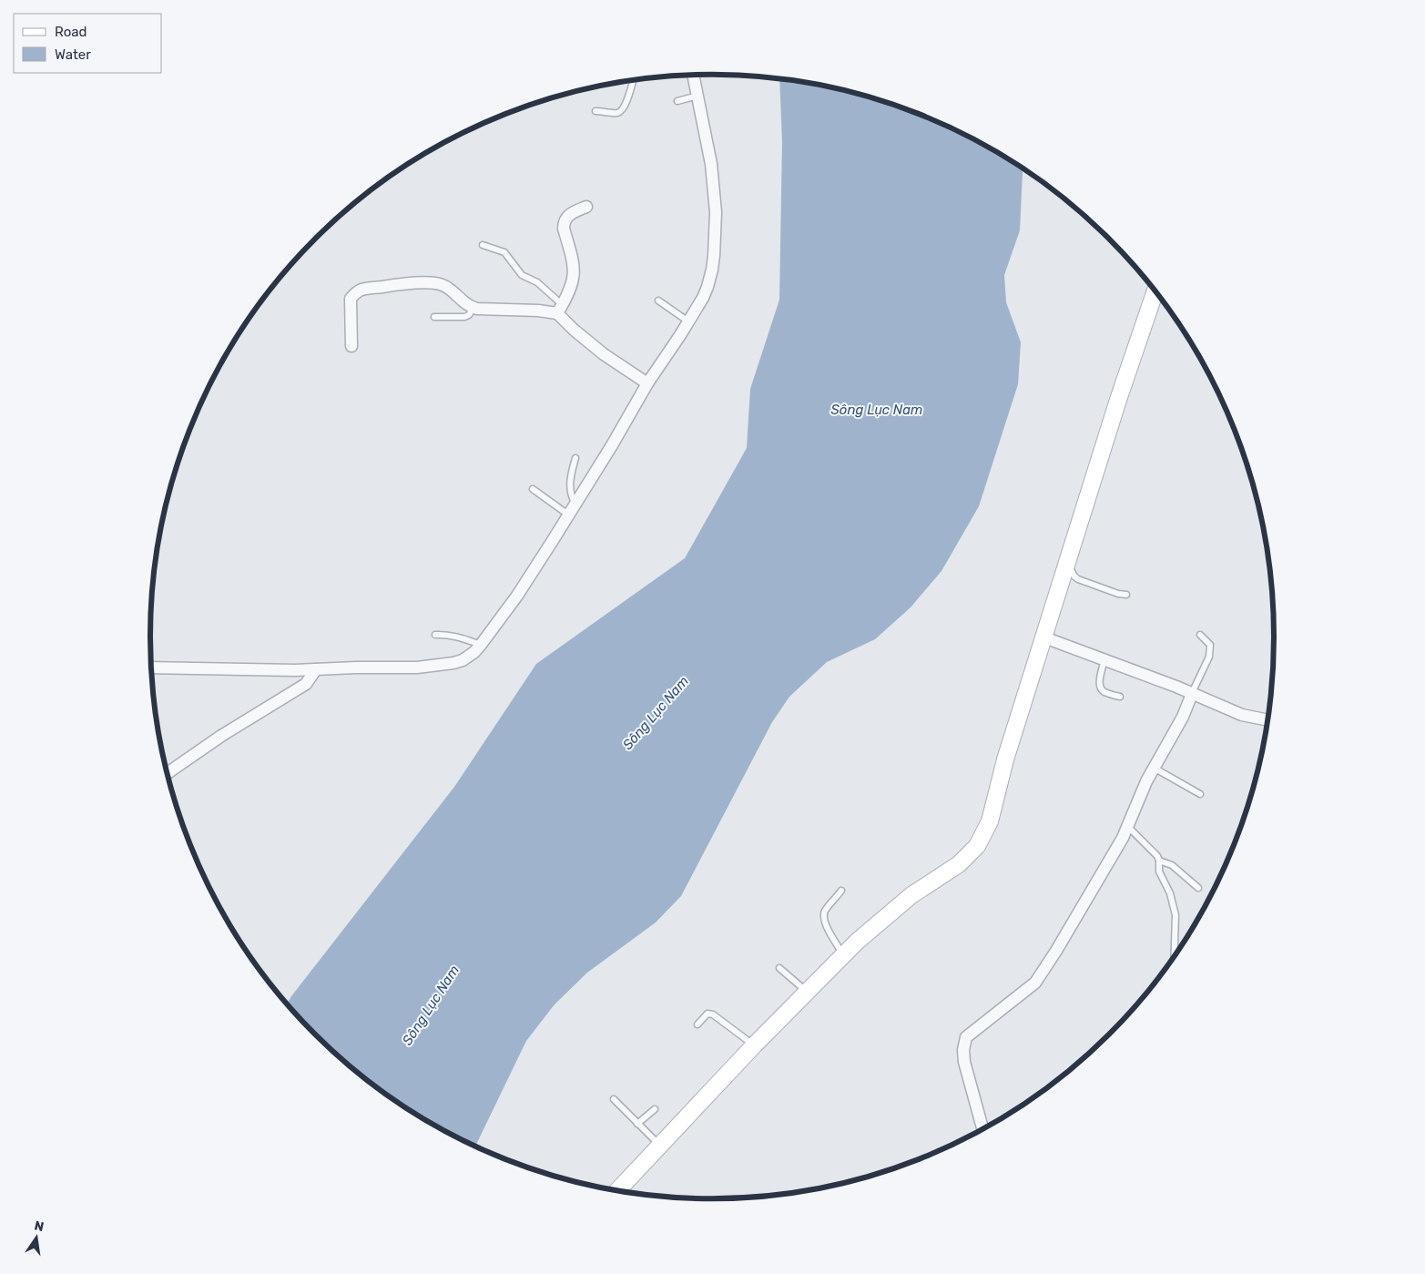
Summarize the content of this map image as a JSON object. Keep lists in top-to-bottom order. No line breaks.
{"water":["Sông Lục Nam"],"legend":["Road","Water"],"north":"top"}
